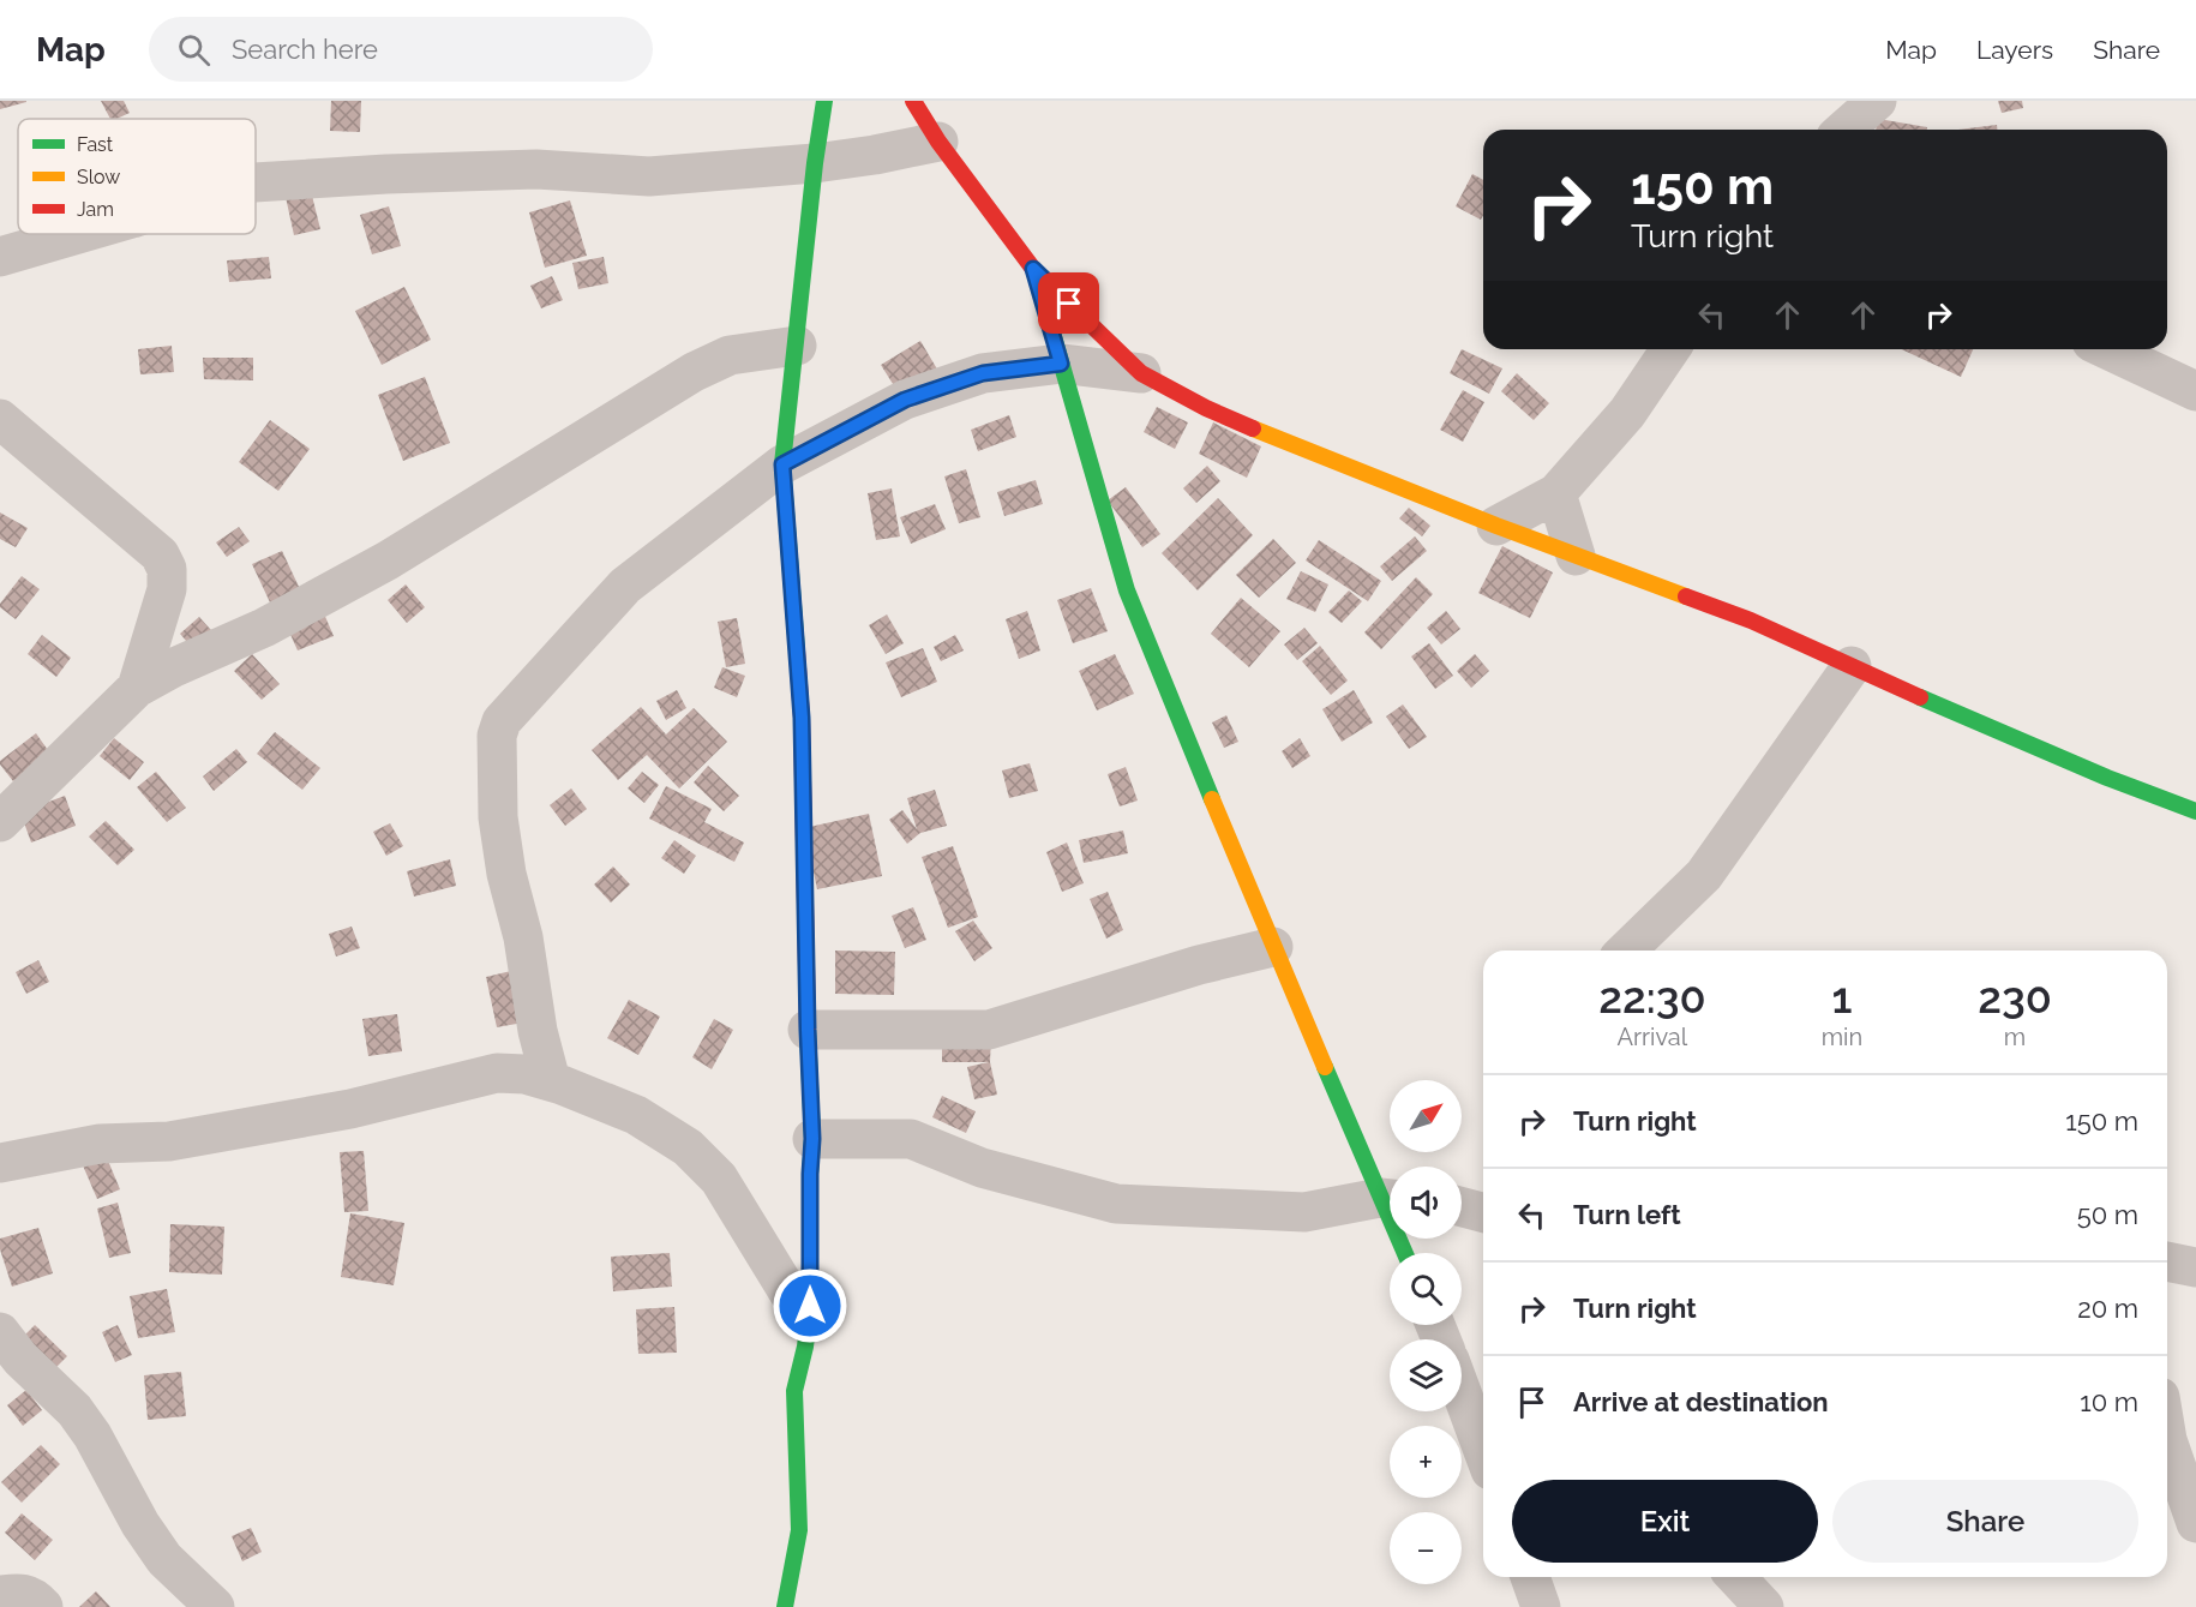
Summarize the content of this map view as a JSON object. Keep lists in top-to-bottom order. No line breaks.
{"legend":["Fast","Slow","Jam"],"north":"top right","page":{"header":"Map","search":"Search here","nav":["Map","Layers","Share"],"turn":["150 m","Turn right"],"eta":["22:30","Arrival","1","min","230","m"],"list":[{"name":"Turn right","value":"150 m"},{"name":"Turn left","value":"50 m"},{"name":"Turn right","value":"20 m"},{"name":"Arrive at destination","value":"10 m"}],"map_buttons":["+","−"],"buttons":["Exit","Share"]}}
